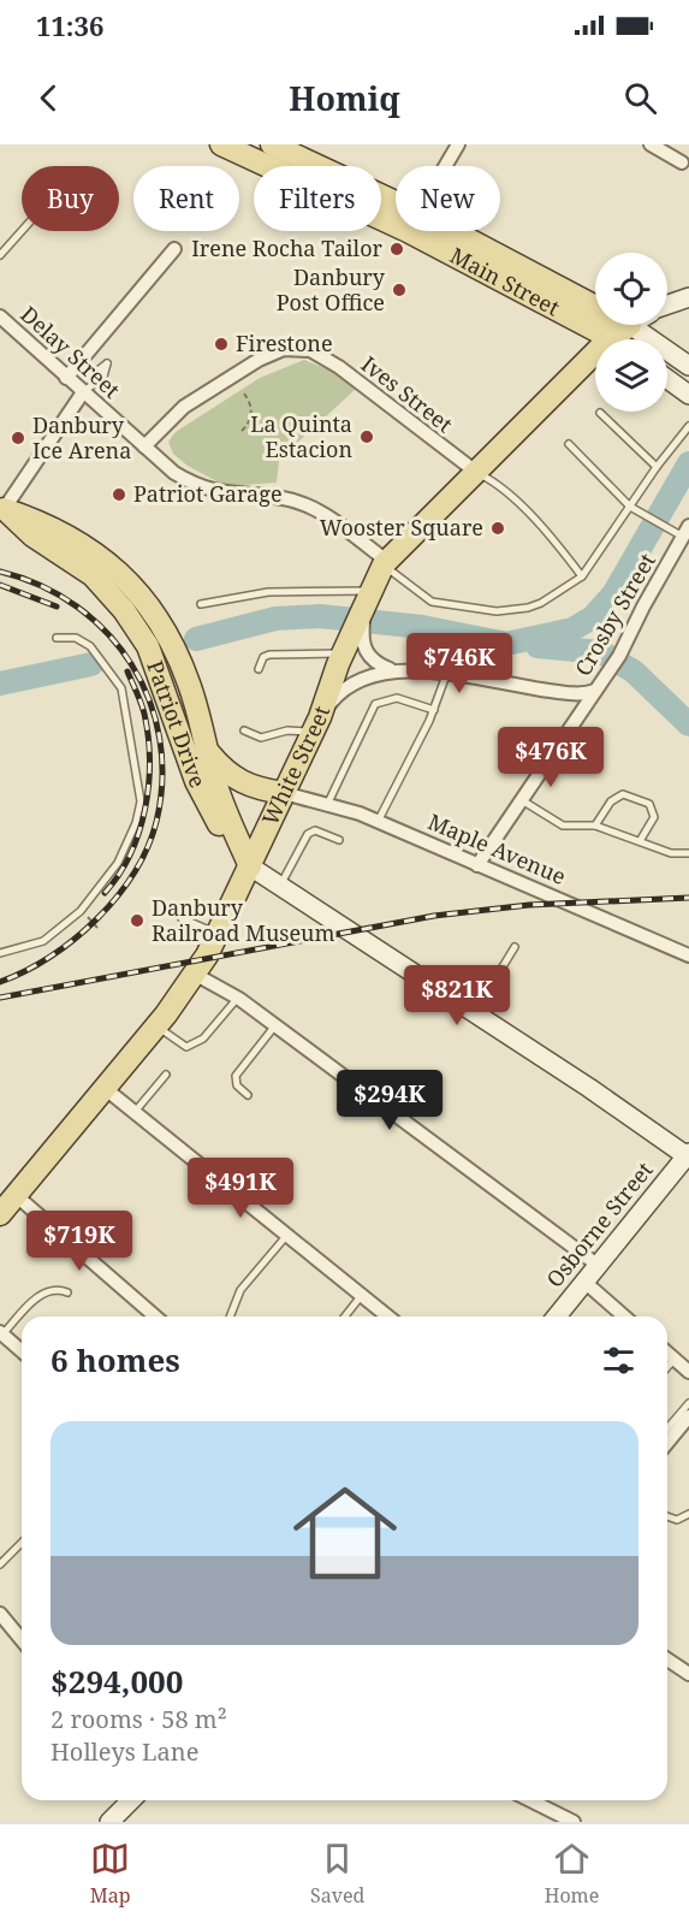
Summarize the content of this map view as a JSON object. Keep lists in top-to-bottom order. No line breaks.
{"streets":{"main road":["Main Street","Patriot Drive","White Street"],"street":["Delay Street","Ives Street","Crosby Street","Maple Avenue","Osborne Street"]},"crossings":[["Main Street","White Street"],["Delay Street","Ives Street"],["Delay Street","White Street"],["Ives Street","White Street"],["Crosby Street","Maple Avenue"],["Patriot Drive","White Street"],["Patriot Drive","Maple Avenue"],["White Street","Maple Avenue"]],"places":["Irene Rocha Tailor","Danbury Post Office","Firestone","La Quinta Estacion","Danbury Ice Arena","Patriot Garage","Wooster Square","Danbury Railroad Museum"],"page":{"status":"11:36","header":"Homiq","chip":["Buy","Rent","Filters","New"],"price":["$746K","$476K","$821K","$294K","$491K","$719K"],"heading":"6 homes","list":[{"name":"$294,000","note":"2 rooms · 58 m² · Holleys Lane"}],"tabs":["Map","Saved","Home"]}}
